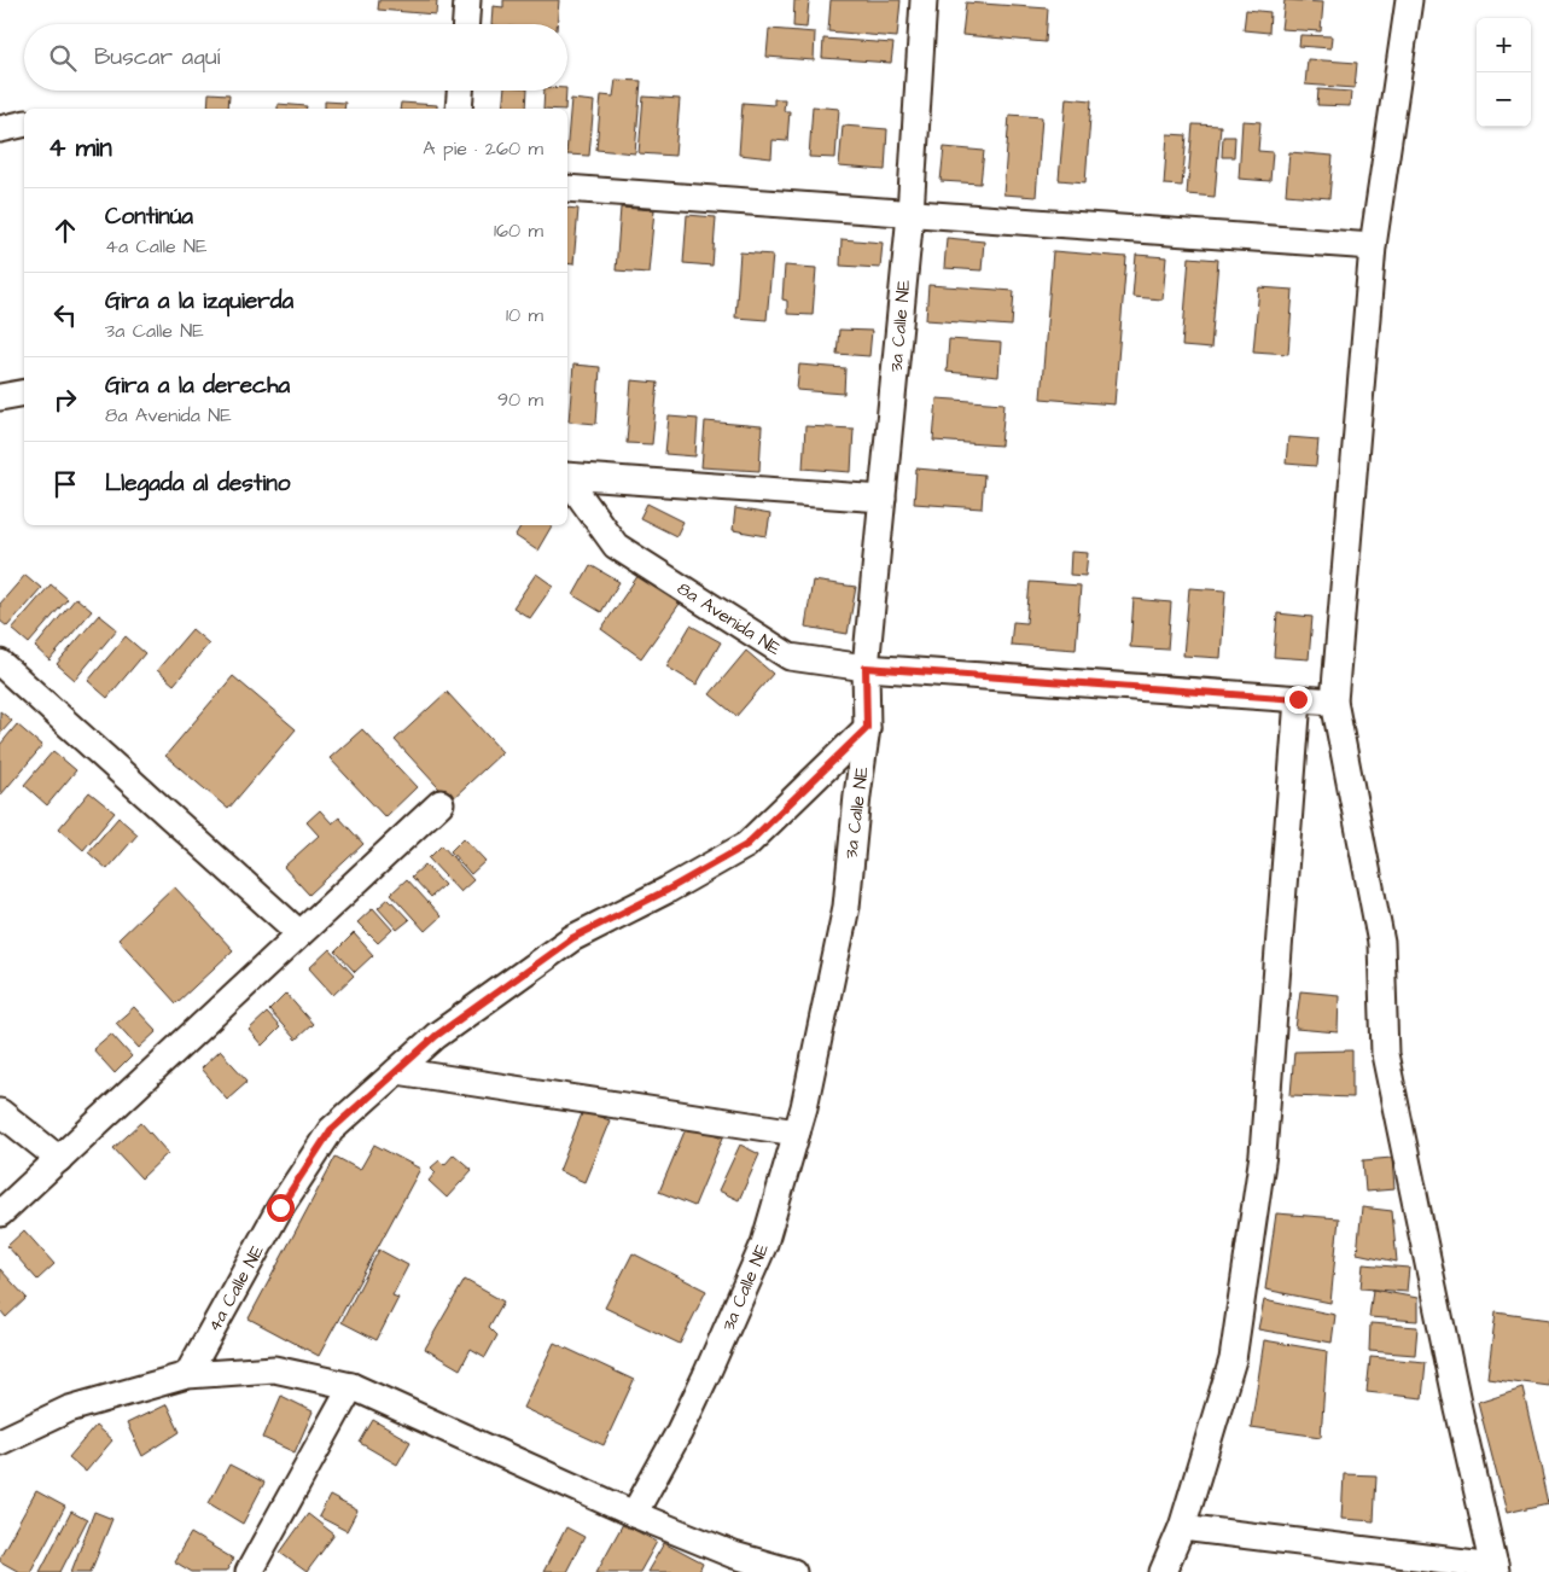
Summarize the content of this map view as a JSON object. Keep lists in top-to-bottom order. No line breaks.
{"streets":{"street":["3a Calle NE","8a Avenida NE","4a Calle NE"]},"crossings":[["3a Calle NE","8a Avenida NE"],["3a Calle NE","4a Calle NE"]],"page":{"map_buttons":["+","−"],"search":"Buscar aquí","heading":["4 min","A pie · 260 m"],"list":[["Continúa","4a Calle NE","160 m"],["Gira a la izquierda","3a Calle NE","10 m"],["Gira a la derecha","8a Avenida NE","90 m"],"Llegada al destino"]}}
